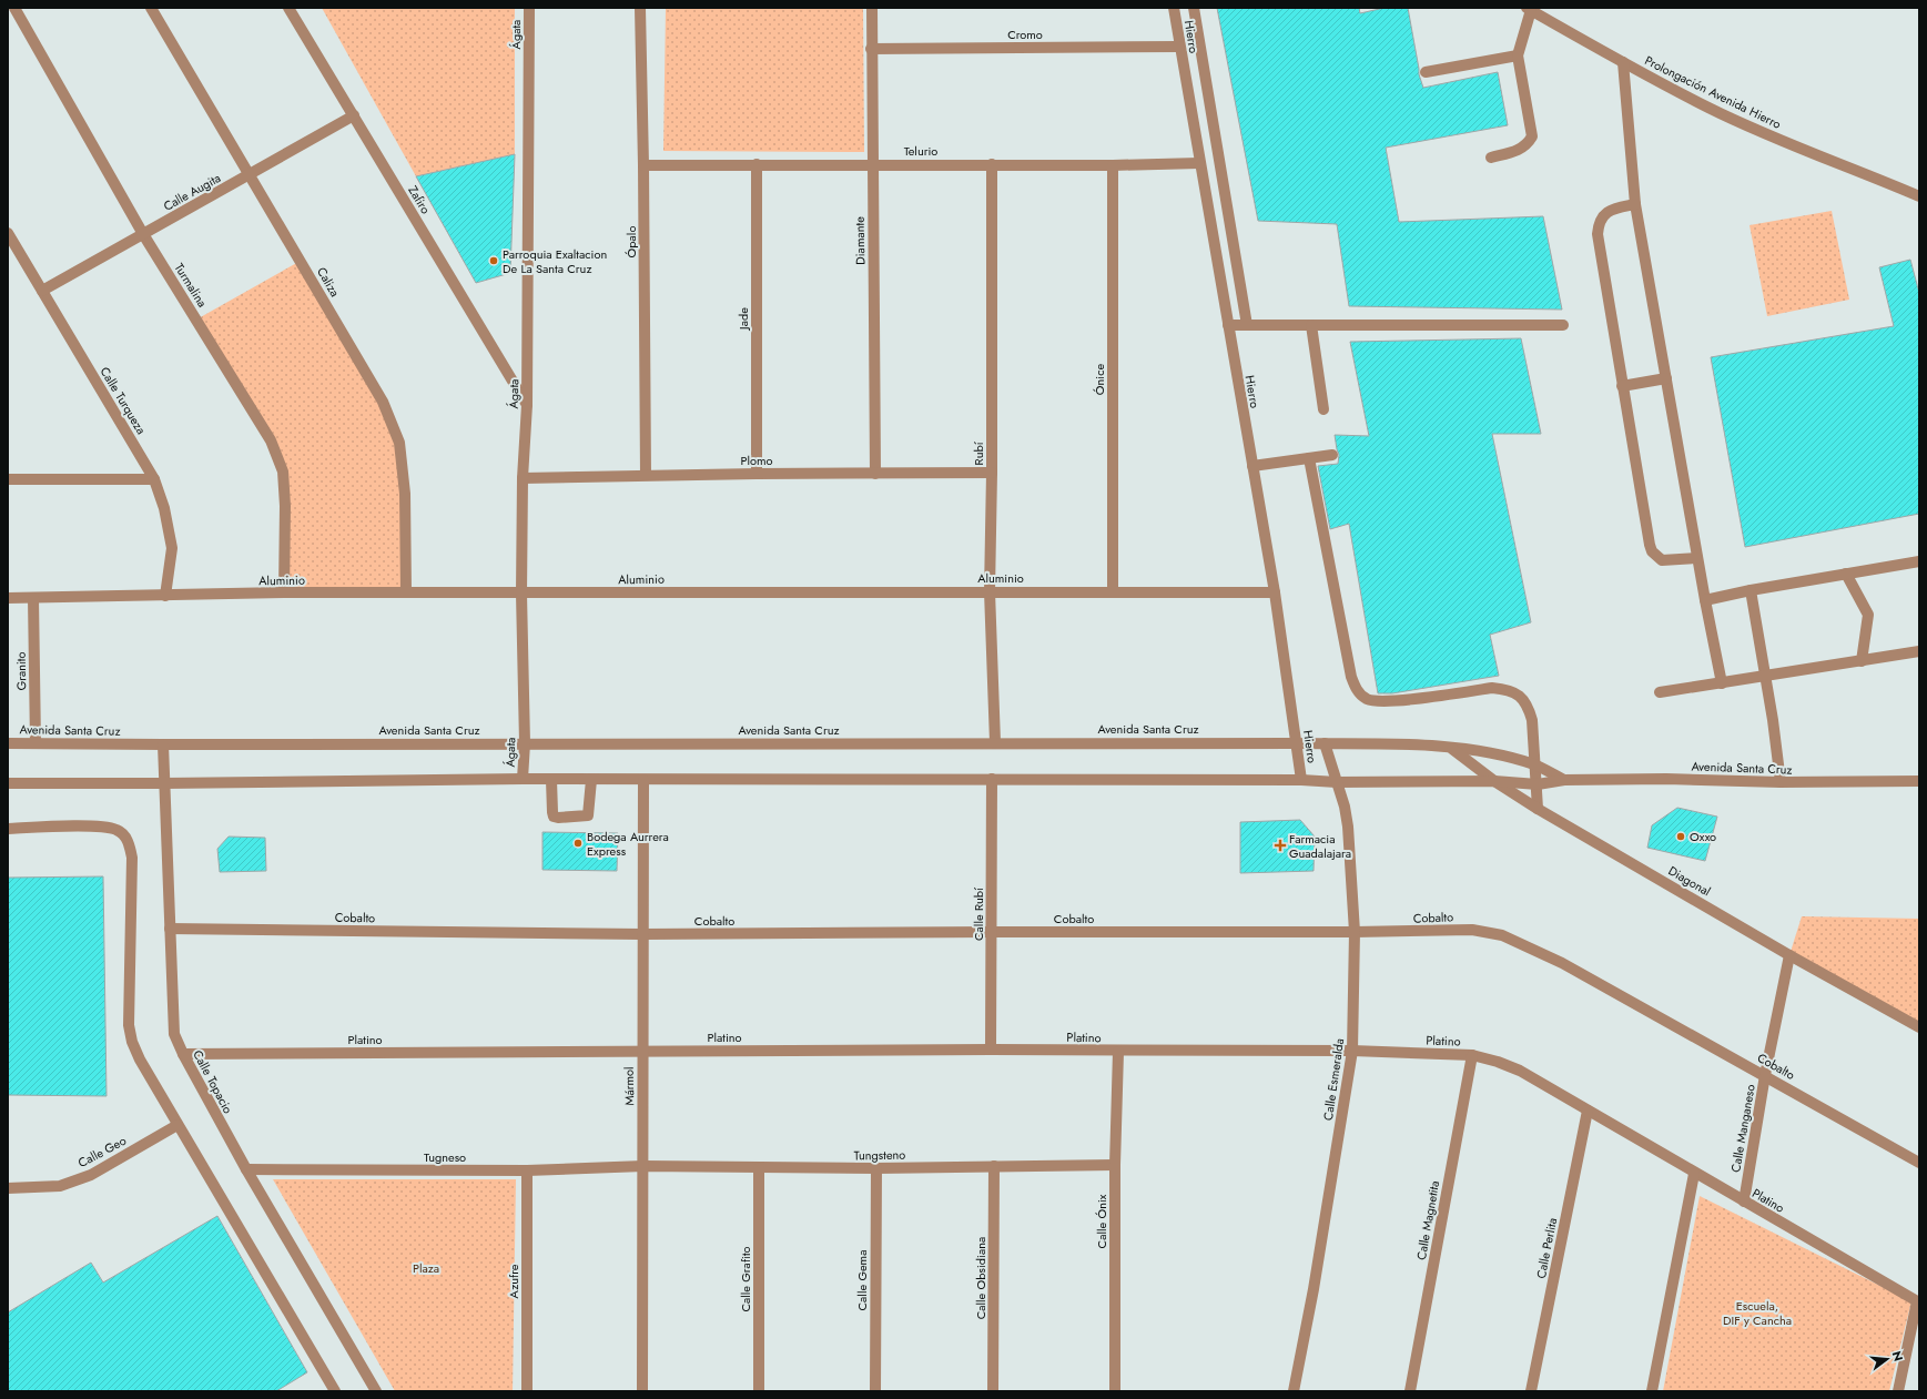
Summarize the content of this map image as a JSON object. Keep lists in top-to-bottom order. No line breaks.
{"streets":{"street":["Ágata","Cromo","Hierro","Prolongación Avenida Hierro","Telurio","Calle Augita","Zafiro","Diamante","Ópalo","Caliza","Turmalina","Jade","Ónice","Calle Turqueza","Rubí","Plomo","Aluminio","Granito","Avenida Santa Cruz","Diagonal","Calle Rubí","Cobalto","Platino","Calle Esmeralda","Calle Topacio","Mármol","Calle Manganeso","Calle Geo","Tungsteno","Tugneso","Calle Magnetita","Calle Ónix","Calle Perlita","Calle Obsidiana","Calle Grafito","Calle Gema","Azufre"]},"crossings":[["Ágata","Zafiro"],["Ágata","Plomo"],["Ágata","Aluminio"],["Ágata","Avenida Santa Cruz"],["Cromo","Hierro"],["Cromo","Diamante"],["Hierro","Telurio"],["Hierro","Aluminio"],["Hierro","Avenida Santa Cruz"],["Telurio","Diamante"],["Telurio","Ópalo"],["Telurio","Jade"],["Telurio","Ónice"],["Telurio","Rubí"],["Calle Augita","Zafiro"],["Calle Augita","Caliza"],["Calle Augita","Turmalina"],["Calle Augita","Calle Turqueza"],["Diamante","Plomo"],["Ópalo","Plomo"],["Caliza","Aluminio"],["Turmalina","Aluminio"],["Jade","Plomo"],["Ónice","Aluminio"],["Calle Turqueza","Aluminio"],["Rubí","Plomo"],["Rubí","Aluminio"],["Rubí","Avenida Santa Cruz"],["Aluminio","Granito"],["Granito","Avenida Santa Cruz"],["Avenida Santa Cruz","Diagonal"],["Avenida Santa Cruz","Calle Rubí"],["Avenida Santa Cruz","Calle Esmeralda"],["Avenida Santa Cruz","Calle Topacio"],["Avenida Santa Cruz","Mármol"],["Diagonal","Calle Manganeso"],["Calle Rubí","Cobalto"],["Calle Rubí","Platino"],["Cobalto","Calle Esmeralda"],["Cobalto","Calle Topacio"],["Cobalto","Mármol"],["Cobalto","Calle Manganeso"],["Platino","Calle Esmeralda"],["Platino","Calle Topacio"],["Platino","Mármol"],["Platino","Calle Manganeso"],["Platino","Calle Magnetita"],["Platino","Calle Ónix"],["Platino","Calle Perlita"],["Calle Topacio","Tugneso"],["Mármol","Tungsteno"],["Mármol","Tugneso"],["Tungsteno","Tugneso"],["Tungsteno","Calle Ónix"],["Tungsteno","Calle Obsidiana"],["Tungsteno","Calle Grafito"],["Tungsteno","Calle Gema"],["Tugneso","Azufre"]],"parks":["Plaza","Escuela, DIF y Cancha"],"places":{"other":["Parroquia Exaltacion De La Santa Cruz","Oxxo","Bodega Aurrera Express"],"health":["Farmacia Guadalajara"]},"north":"right"}
